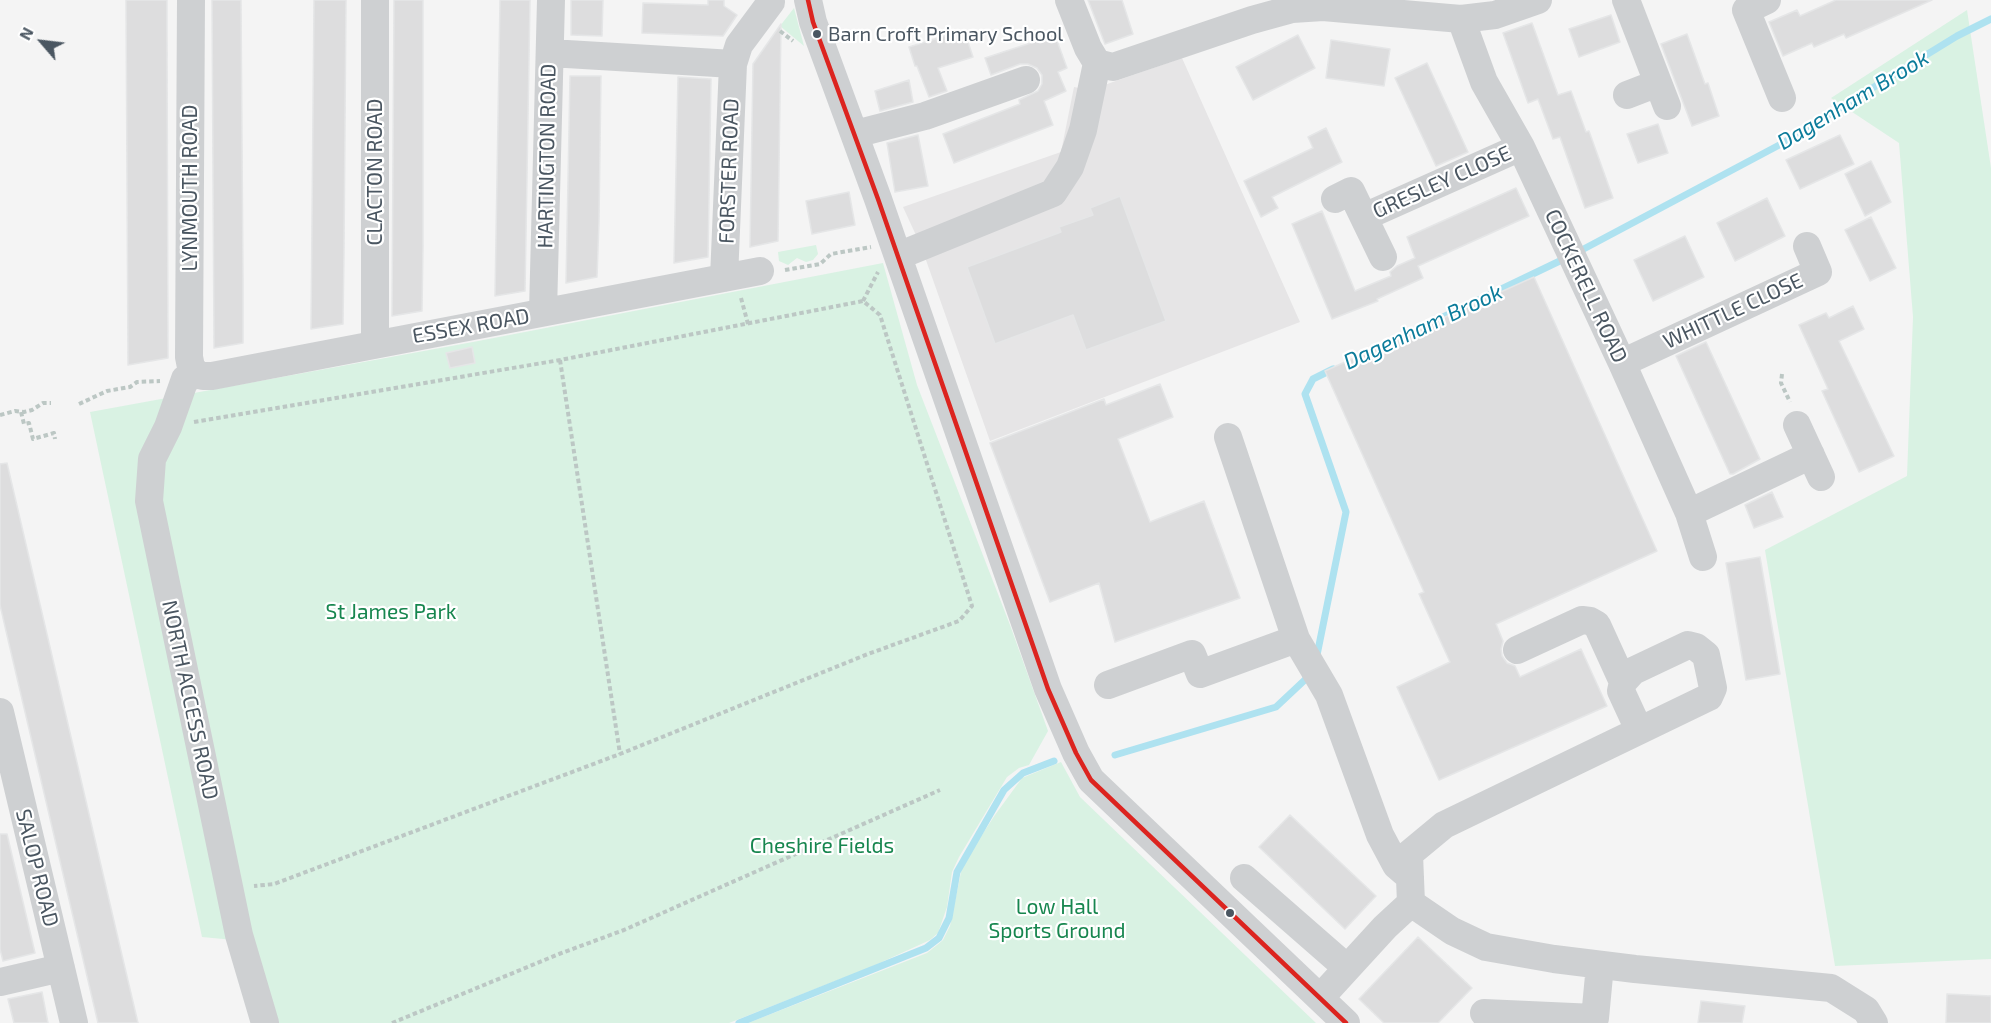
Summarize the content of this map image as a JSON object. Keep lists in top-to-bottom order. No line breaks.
{"streets":{"street":["HARTINGTON ROAD","FORSTER ROAD","CLACTON ROAD","GRESLEY CLOSE","LYNMOUTH ROAD","COCKERELL ROAD","WHITTLE CLOSE","ESSEX ROAD","NORTH ACCESS ROAD","SALOP ROAD"]},"crossings":[["HARTINGTON ROAD","ESSEX ROAD"],["FORSTER ROAD","ESSEX ROAD"],["CLACTON ROAD","ESSEX ROAD"],["GRESLEY CLOSE","COCKERELL ROAD"],["LYNMOUTH ROAD","ESSEX ROAD"],["LYNMOUTH ROAD","NORTH ACCESS ROAD"],["COCKERELL ROAD","WHITTLE CLOSE"],["ESSEX ROAD","NORTH ACCESS ROAD"]],"water":["Dagenham Brook"],"parks":["St James Park","Cheshire Fields","Low Hall Sports Ground"],"places":["Barn Croft Primary School"],"north":"top left"}
